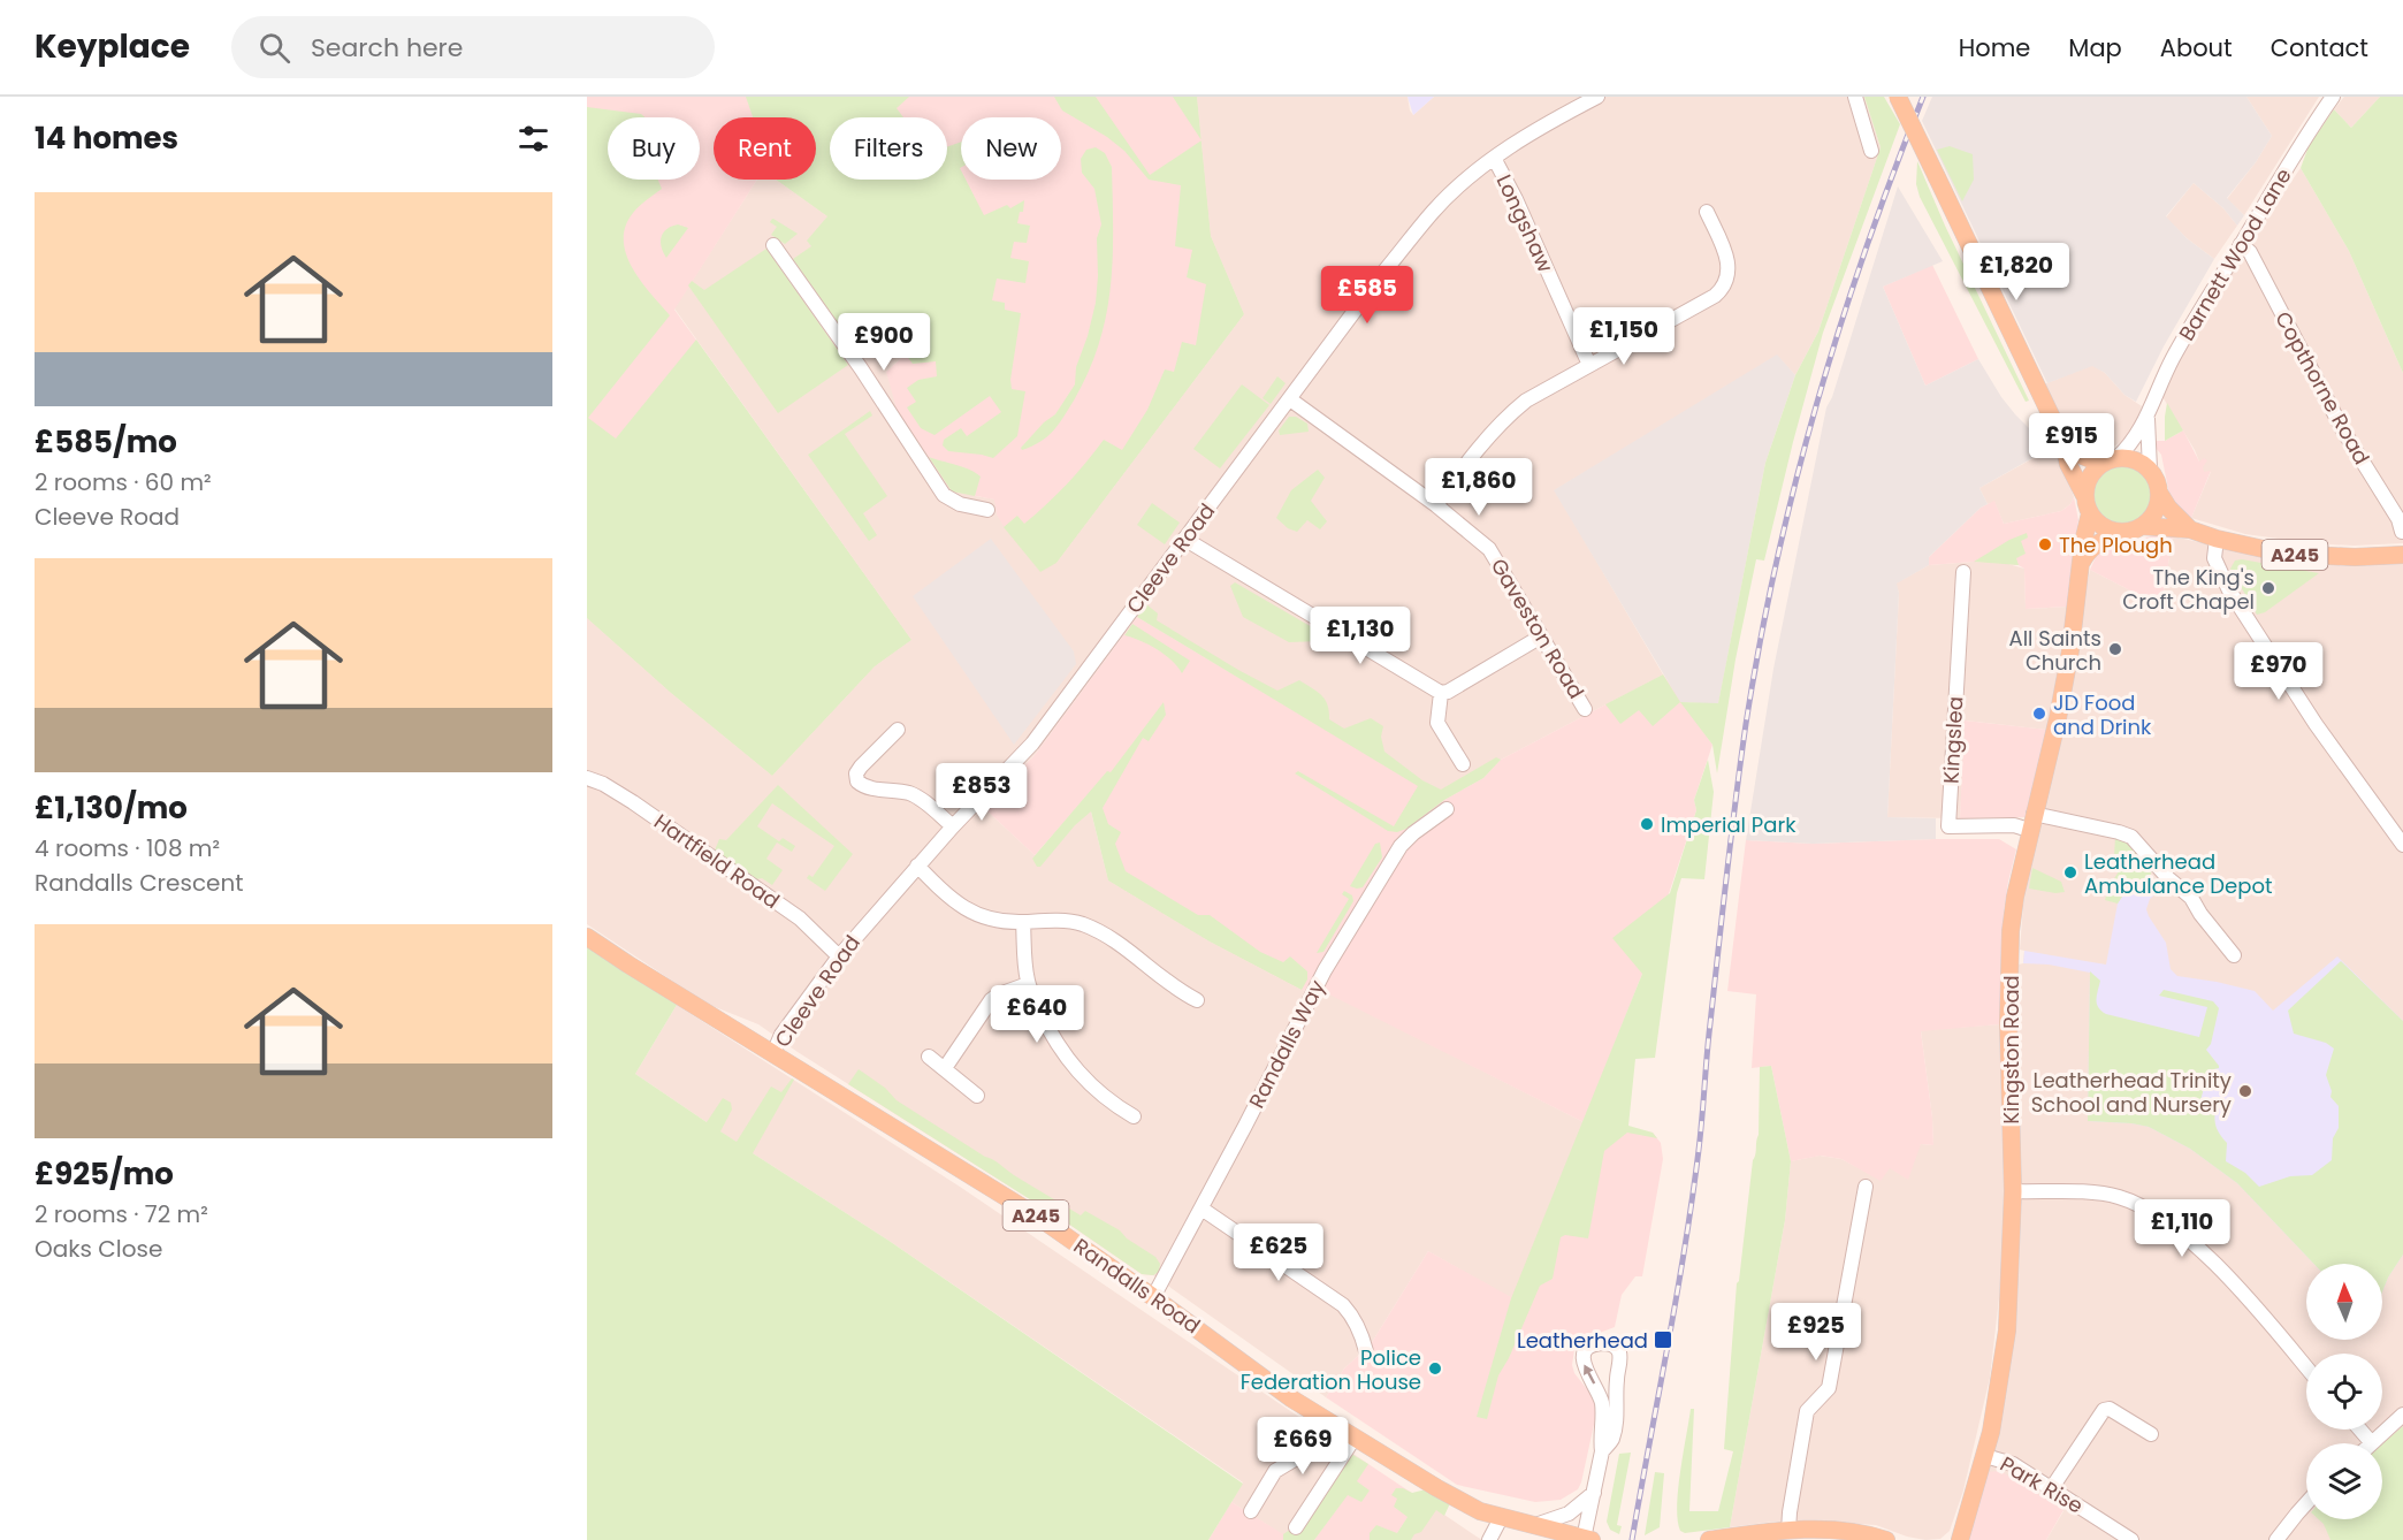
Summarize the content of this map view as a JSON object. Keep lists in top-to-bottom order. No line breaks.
{"streets":{"main road":["A245","Kingston Road","Randalls Road"],"street":["Longshaw","Barnett Wood Lane","Copthorne Road","Cleeve Road","Gaveston Road","Kingslea","Hartfield Road","Randalls Way","Park Rise"]},"crossings":[["Longshaw","Cleeve Road"],["Barnett Wood Lane","Copthorne Road"],["Barnett Wood Lane","A245"],["Barnett Wood Lane","Kingston Road"],["A245","Kingston Road"],["Cleeve Road","Gaveston Road"],["Cleeve Road","Hartfield Road"],["Cleeve Road","Randalls Road"],["Kingslea","Kingston Road"],["Randalls Way","Randalls Road"],["Kingston Road","Park Rise"]],"places":{"other":["The Plough","The King's Croft Chapel","All Saints Church","JD Food and Drink","Imperial Park","Leatherhead Ambulance Depot","Leatherhead Trinity School and Nursery","Police Federation House"],"transit":["Leatherhead"]},"north":"top","page":{"header":"Keyplace","search":"Search here","nav":["Home","Map","About","Contact"],"heading":"14 homes","chip":["Buy","Rent","Filters","New"],"list":[{"name":"£585/mo","note":"2 rooms · 60 m² · Cleeve Road"},{"name":"£1,130/mo","note":"4 rooms · 108 m² · Randalls Crescent"},{"name":"£925/mo","note":"2 rooms · 72 m² · Oaks Close"}],"price":["£1,820","£585","£1,150","£900","£915","£1,860","£1,130","£970","£853","£640","£1,110","£625","£925","£669"]}}
